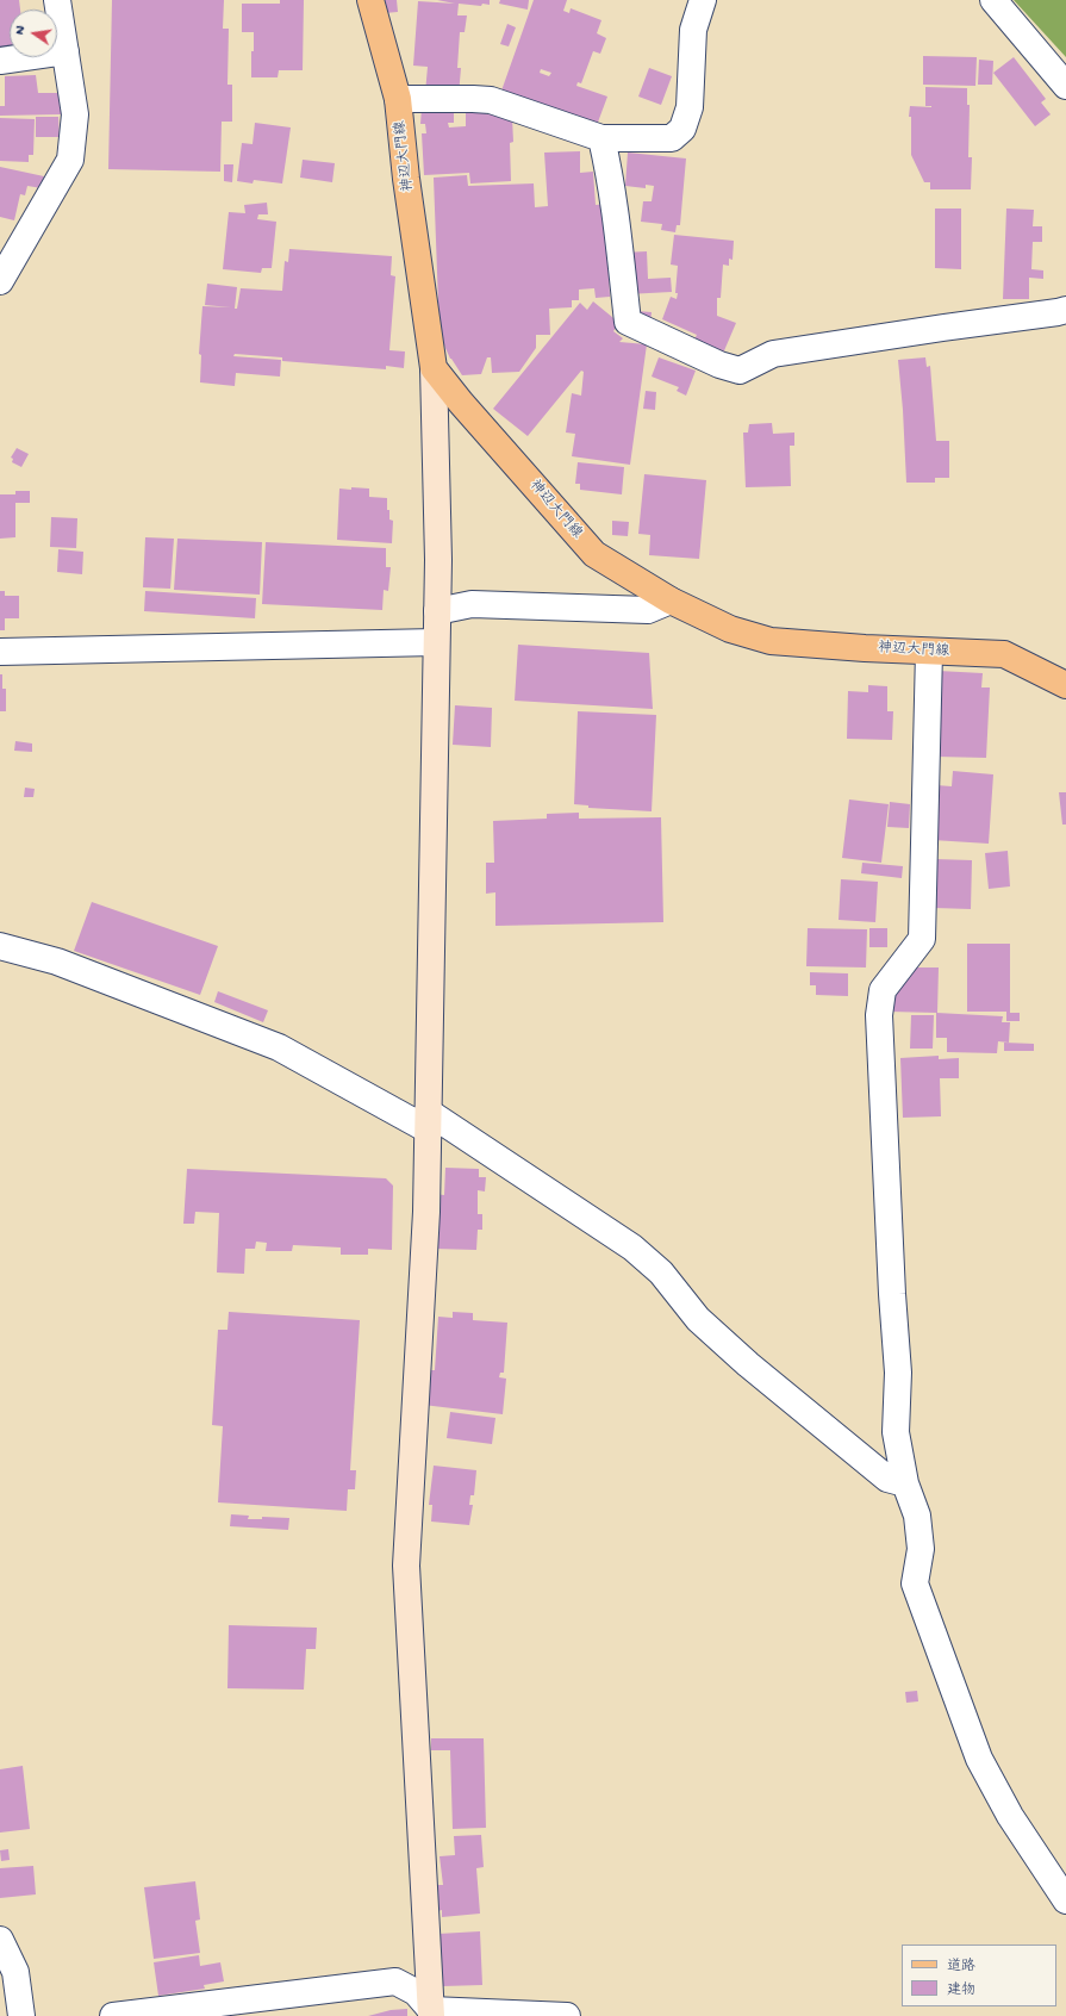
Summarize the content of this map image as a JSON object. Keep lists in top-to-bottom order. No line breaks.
{"streets":{"main road":["神辺大門線"]},"legend":["道路","建物"],"north":"left"}
